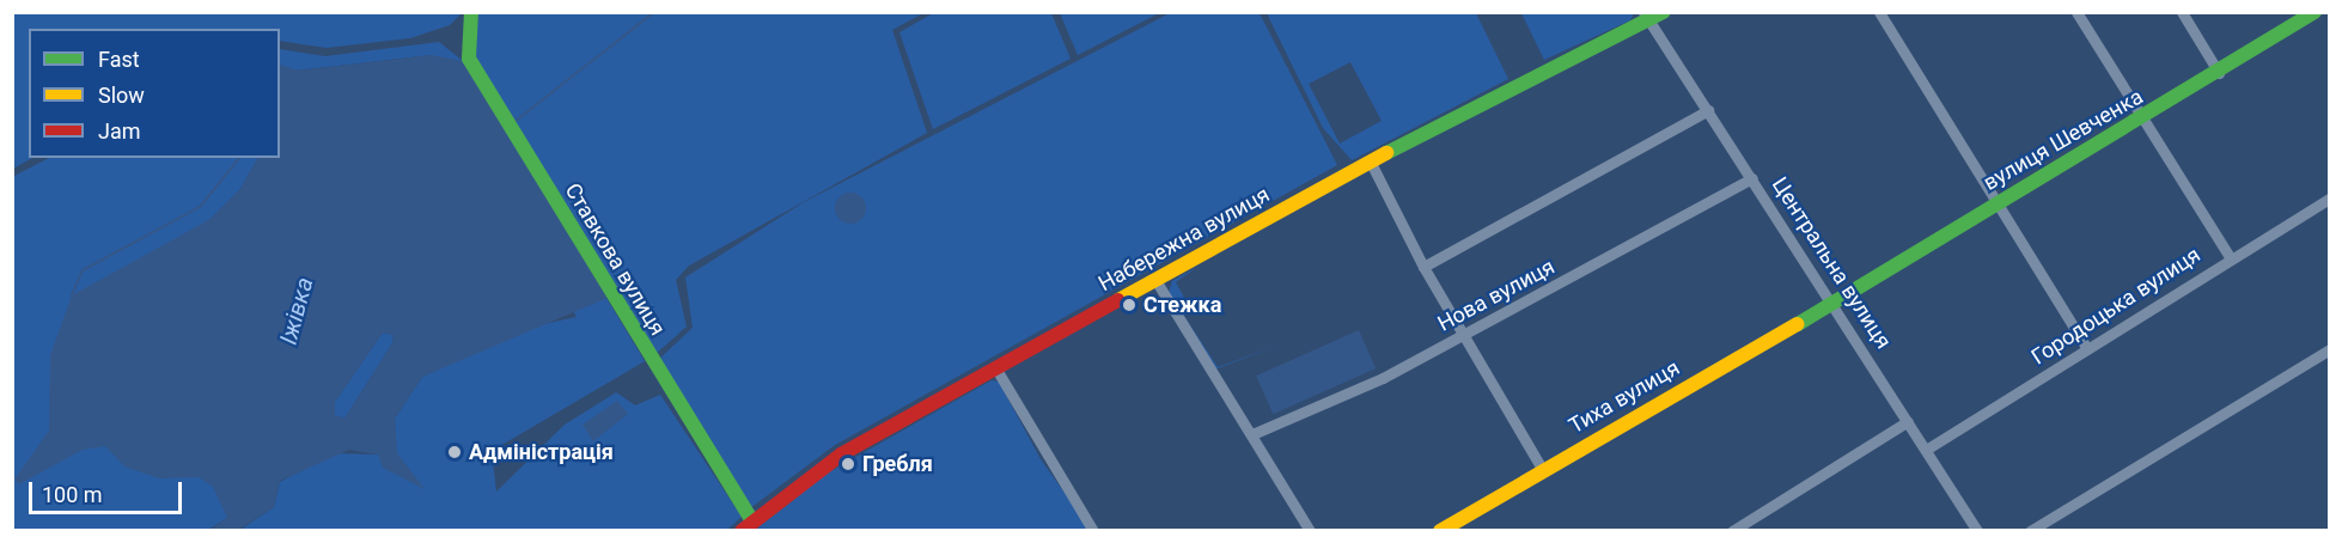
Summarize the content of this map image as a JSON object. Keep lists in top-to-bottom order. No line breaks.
{"streets":{"street":["вулиця Шевченка","Набережна вулиця","Ставкова вулиця","Центральна вулиця","Нова вулиця","Городоцька вулиця","Тиха вулиця"]},"crossings":[["вулиця Шевченка","Центральна вулиця"],["вулиця Шевченка","Тиха вулиця"],["Набережна вулиця","Ставкова вулиця"],["Набережна вулиця","Центральна вулиця"],["Центральна вулиця","Нова вулиця"],["Центральна вулиця","Городоцька вулиця"],["Центральна вулиця","Тиха вулиця"]],"water":["Іжівка"],"places":["Стежка","Адміністрація","Гребля"],"legend":["Fast","Slow","Jam"],"scale_bar":"100 m"}
